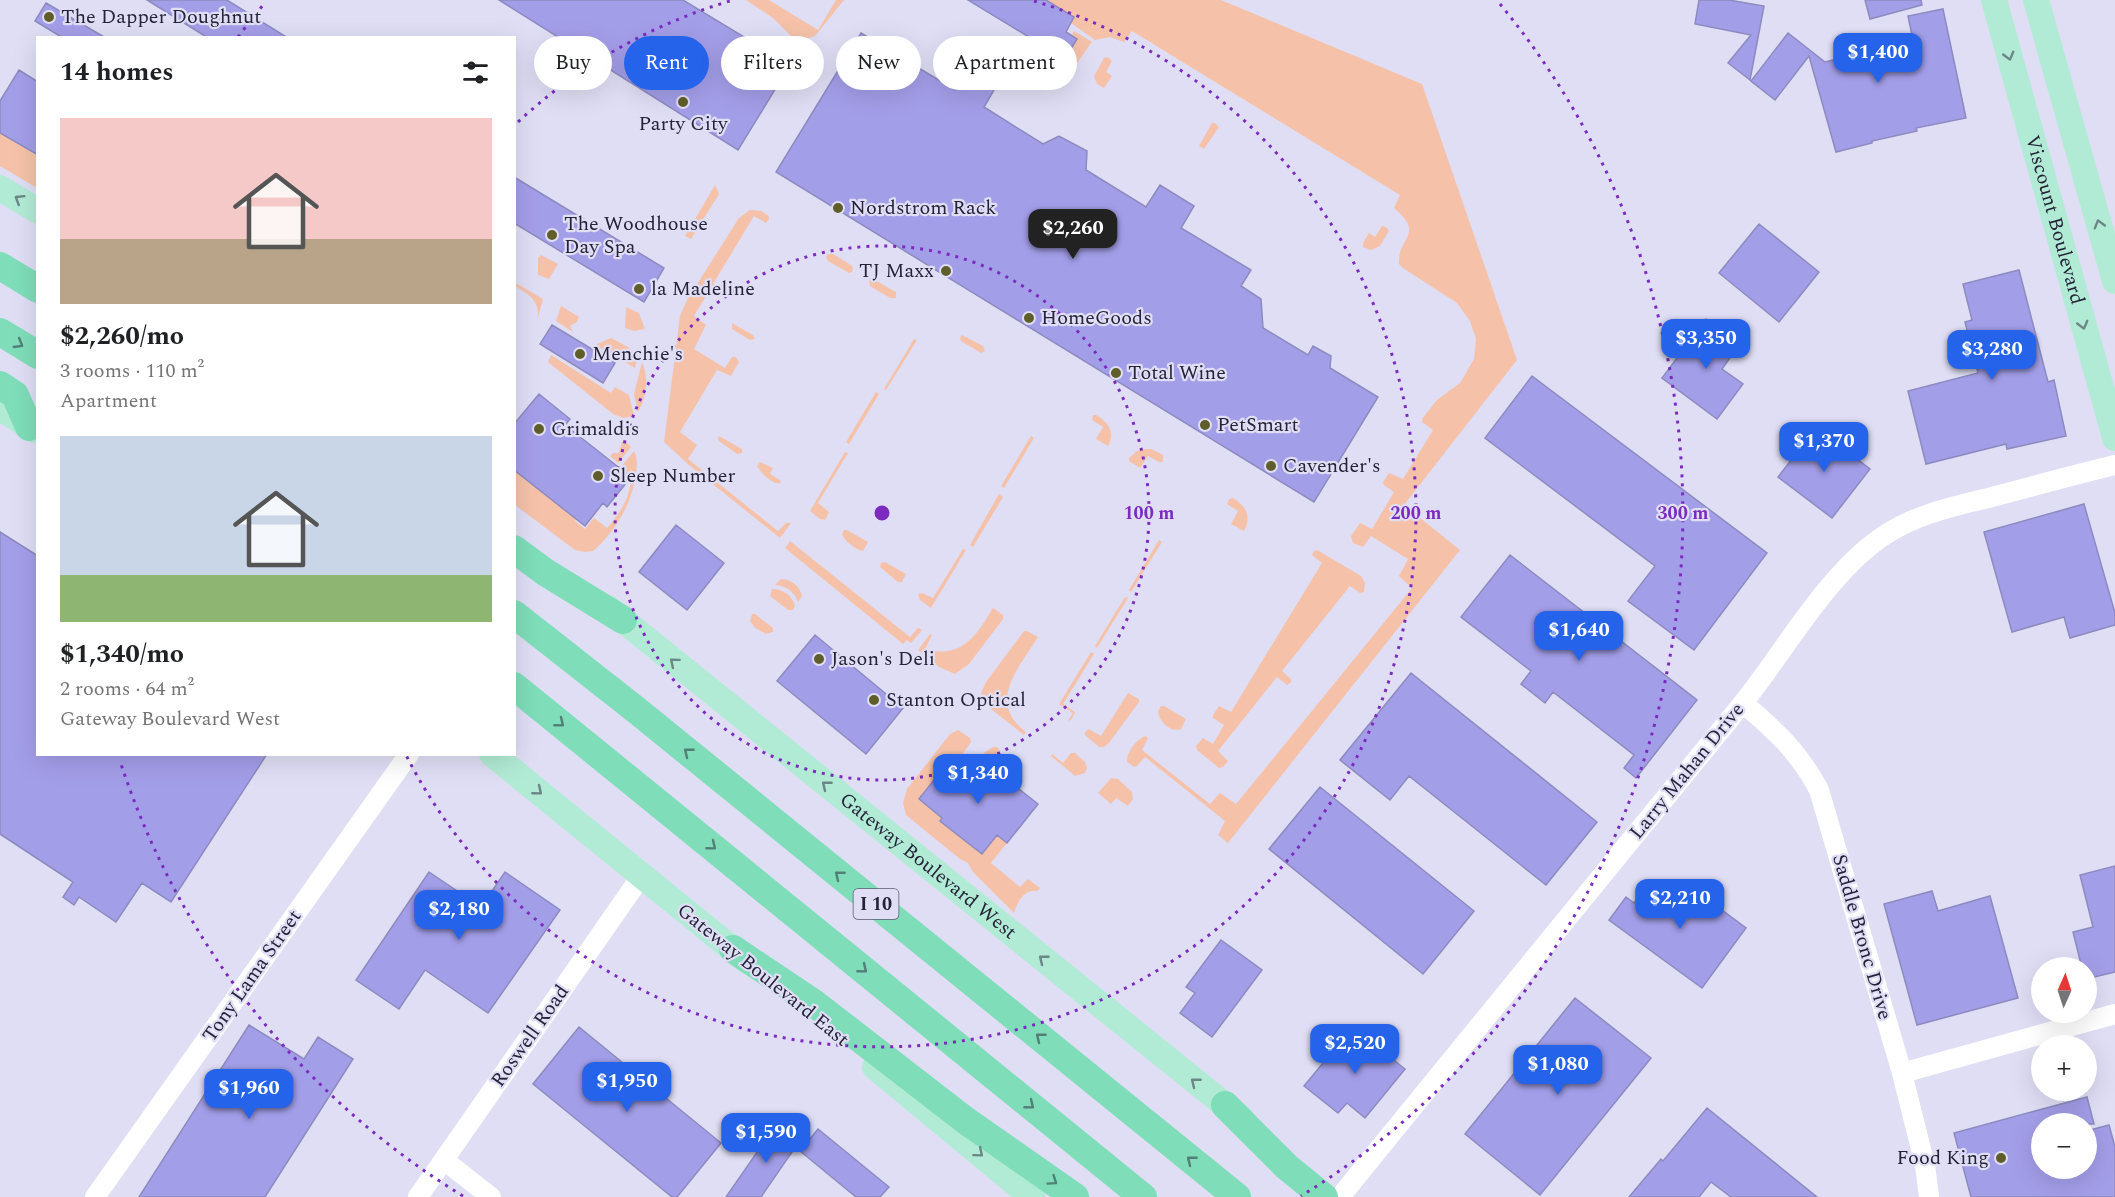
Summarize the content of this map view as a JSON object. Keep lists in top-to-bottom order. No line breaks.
{"streets":{"highway":["I 10"],"main road":["Viscount Boulevard","Gateway Boulevard West","Gateway Boulevard East"],"street":["Larry Mahan Drive","Saddle Bronc Drive","Tony Lama Street","Roswell Road"]},"crossings":[["Larry Mahan Drive","Gateway Boulevard West"],["Larry Mahan Drive","Saddle Bronc Drive"],["Gateway Boulevard East","Roswell Road"]],"one_way":["Gateway Boulevard West","Gateway Boulevard East"],"places":["The Dapper Doughnut","Party City","Nordstrom Rack","The Woodhouse Day Spa","TJ Maxx","la Madeline","HomeGoods","Menchie's","Total Wine","PetSmart","Grimaldis","Cavender's","Sleep Number","Jason's Deli","Stanton Optical","Food King"],"north":"top","page":{"price":["$1,400","$2,260","$3,350","$3,280","$1,370","$1,640","$1,340","$2,210","$2,180","$2,520","$1,080","$1,950","$1,960","$1,590"],"chip":["Buy","Rent","Filters","New","Apartment"],"heading":"14 homes","list":[{"name":"$2,260/mo","note":"3 rooms · 110 m² · Apartment"},{"name":"$1,340/mo","note":"2 rooms · 64 m² · Gateway Boulevard West"}],"map_buttons":["+","−"]},"rings":["100 m","200 m","300 m"]}
